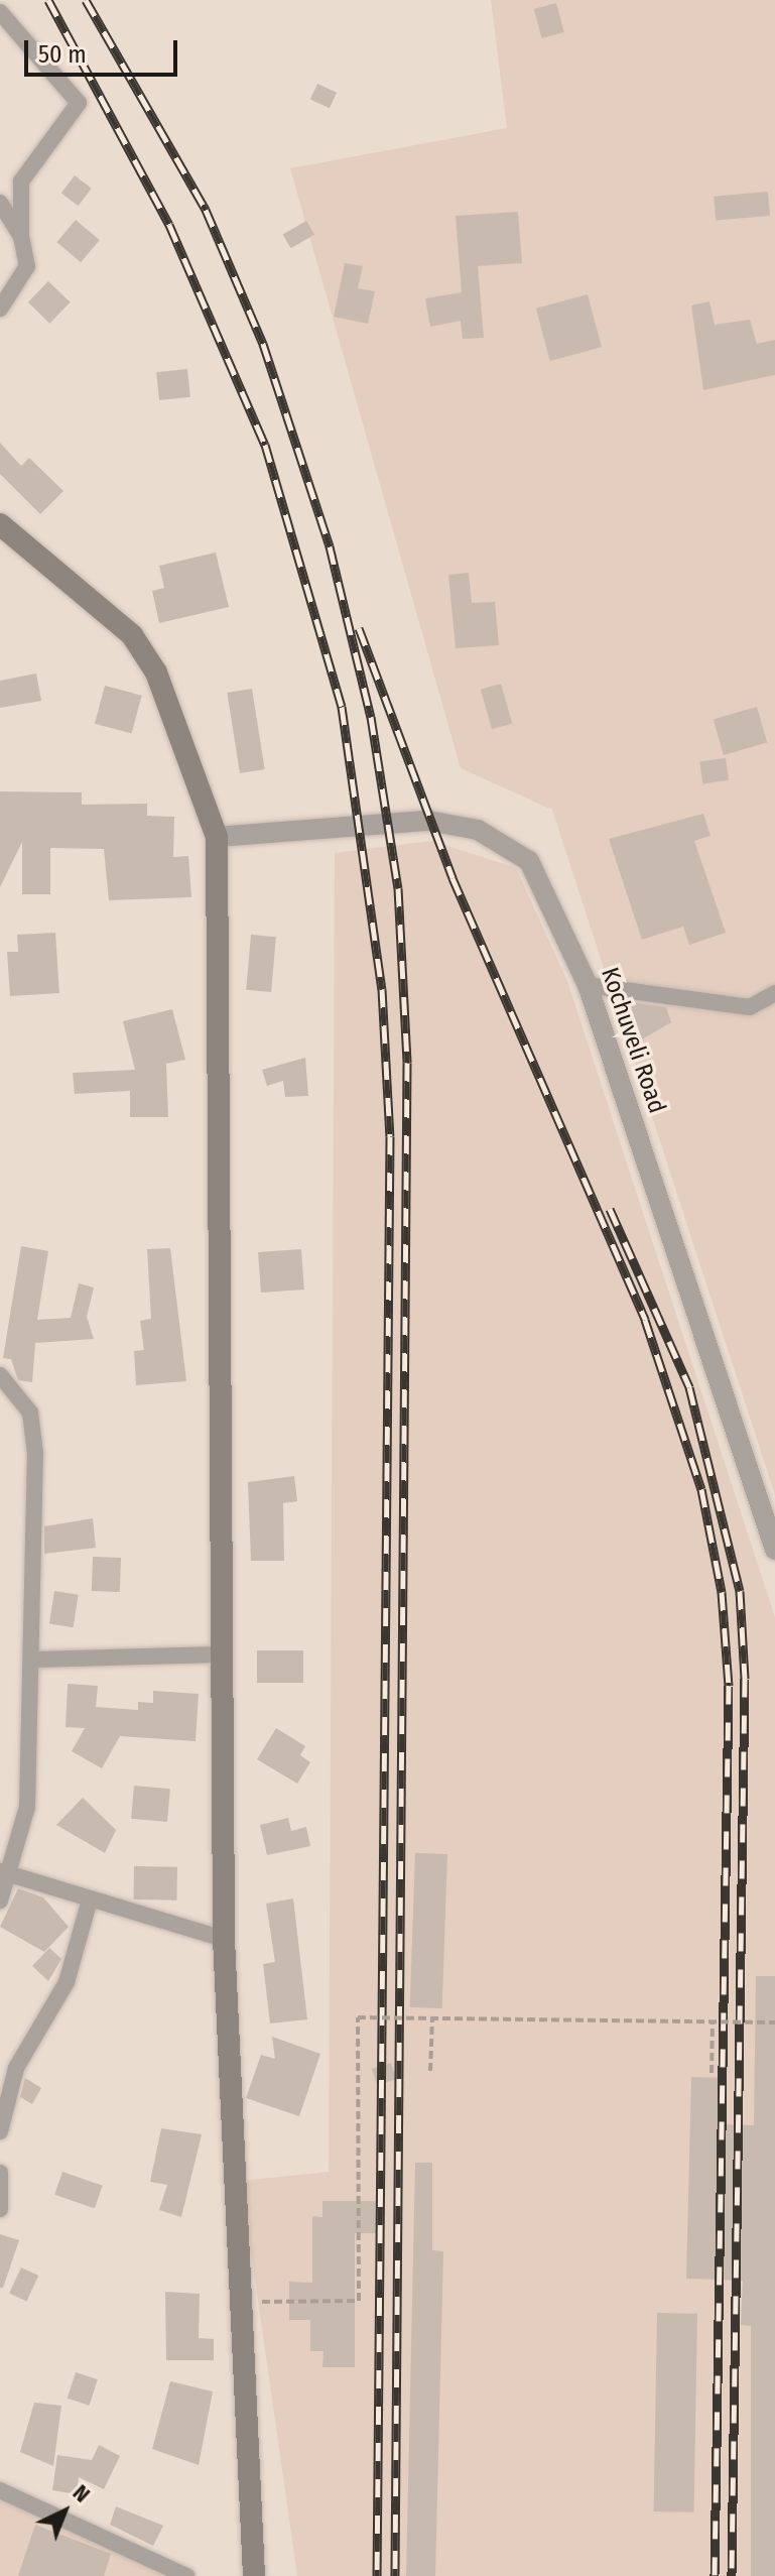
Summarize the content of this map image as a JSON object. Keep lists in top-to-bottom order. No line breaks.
{"streets":{"street":["Kochuveli Road"]},"scale_bar":"50 m","north":"top right"}
